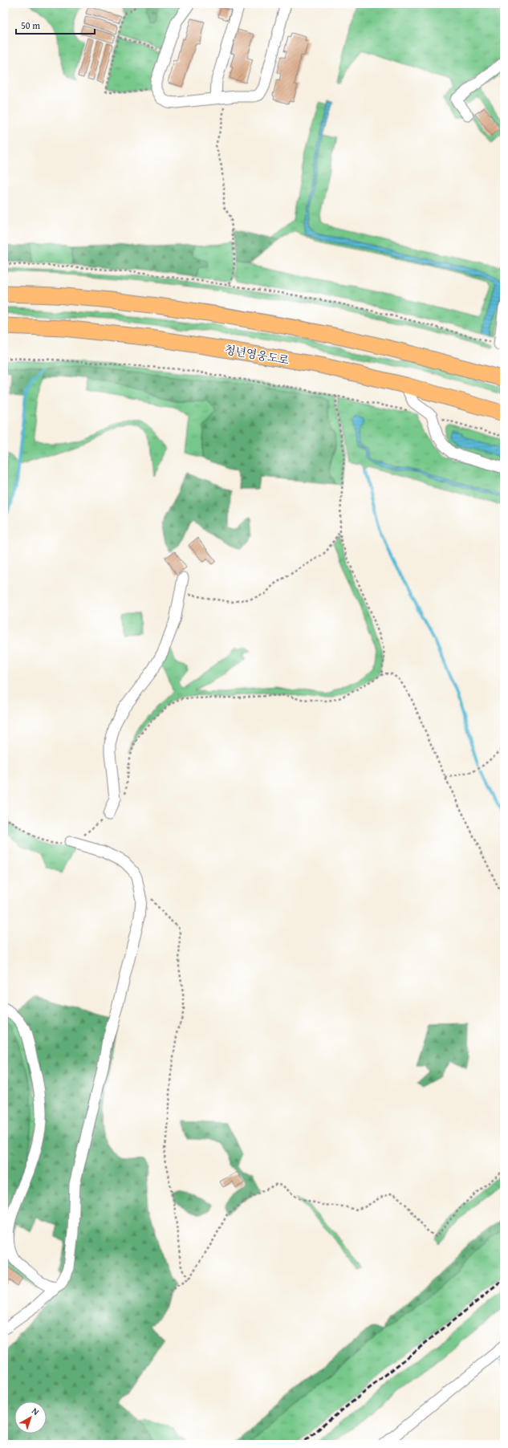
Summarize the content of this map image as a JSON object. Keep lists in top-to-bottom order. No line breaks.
{"streets":{"highway":["청년영웅도로"]},"scale_bar":"50 m","north":"top right"}
